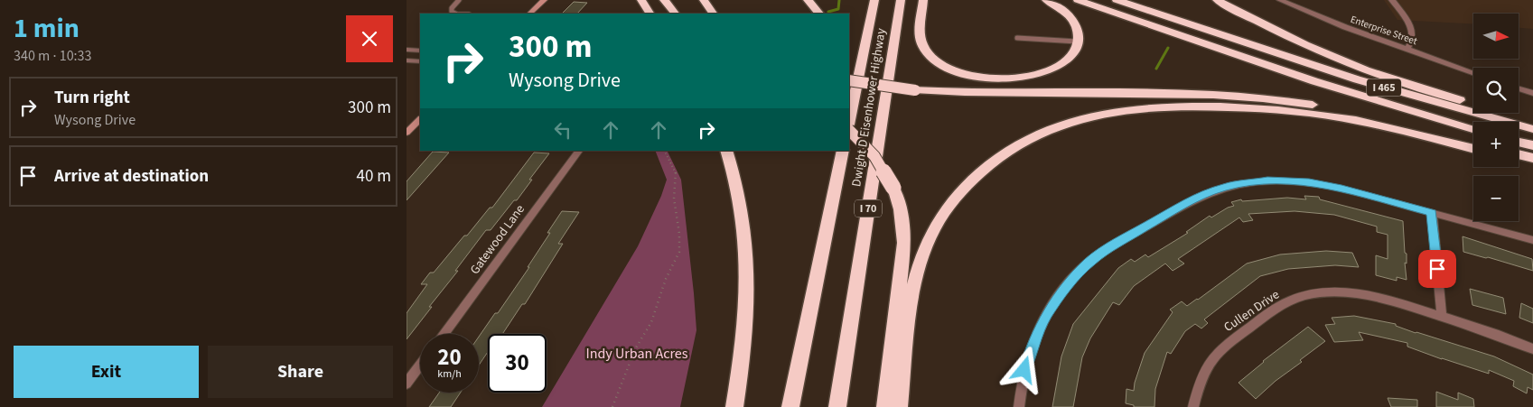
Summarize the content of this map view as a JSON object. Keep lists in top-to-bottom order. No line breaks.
{"streets":{"highway":["I 465","Dwight D Eisenhower Highway","I 70"],"street":["Enterprise Street","Gatewood Lane","Cullen Drive"]},"parks":["Indy Urban Acres"],"north":"right","page":{"heading":["1 min","340 m · 10:33"],"map_buttons":["+","−"],"turn":["300 m","Wysong Drive"],"list":[{"name":"Turn right","note":"Wysong Drive","value":"300 m"},{"name":"Arrive at destination","value":"40 m"}],"speed":"20 km/h","limit":"30","buttons":["Exit","Share"]}}
